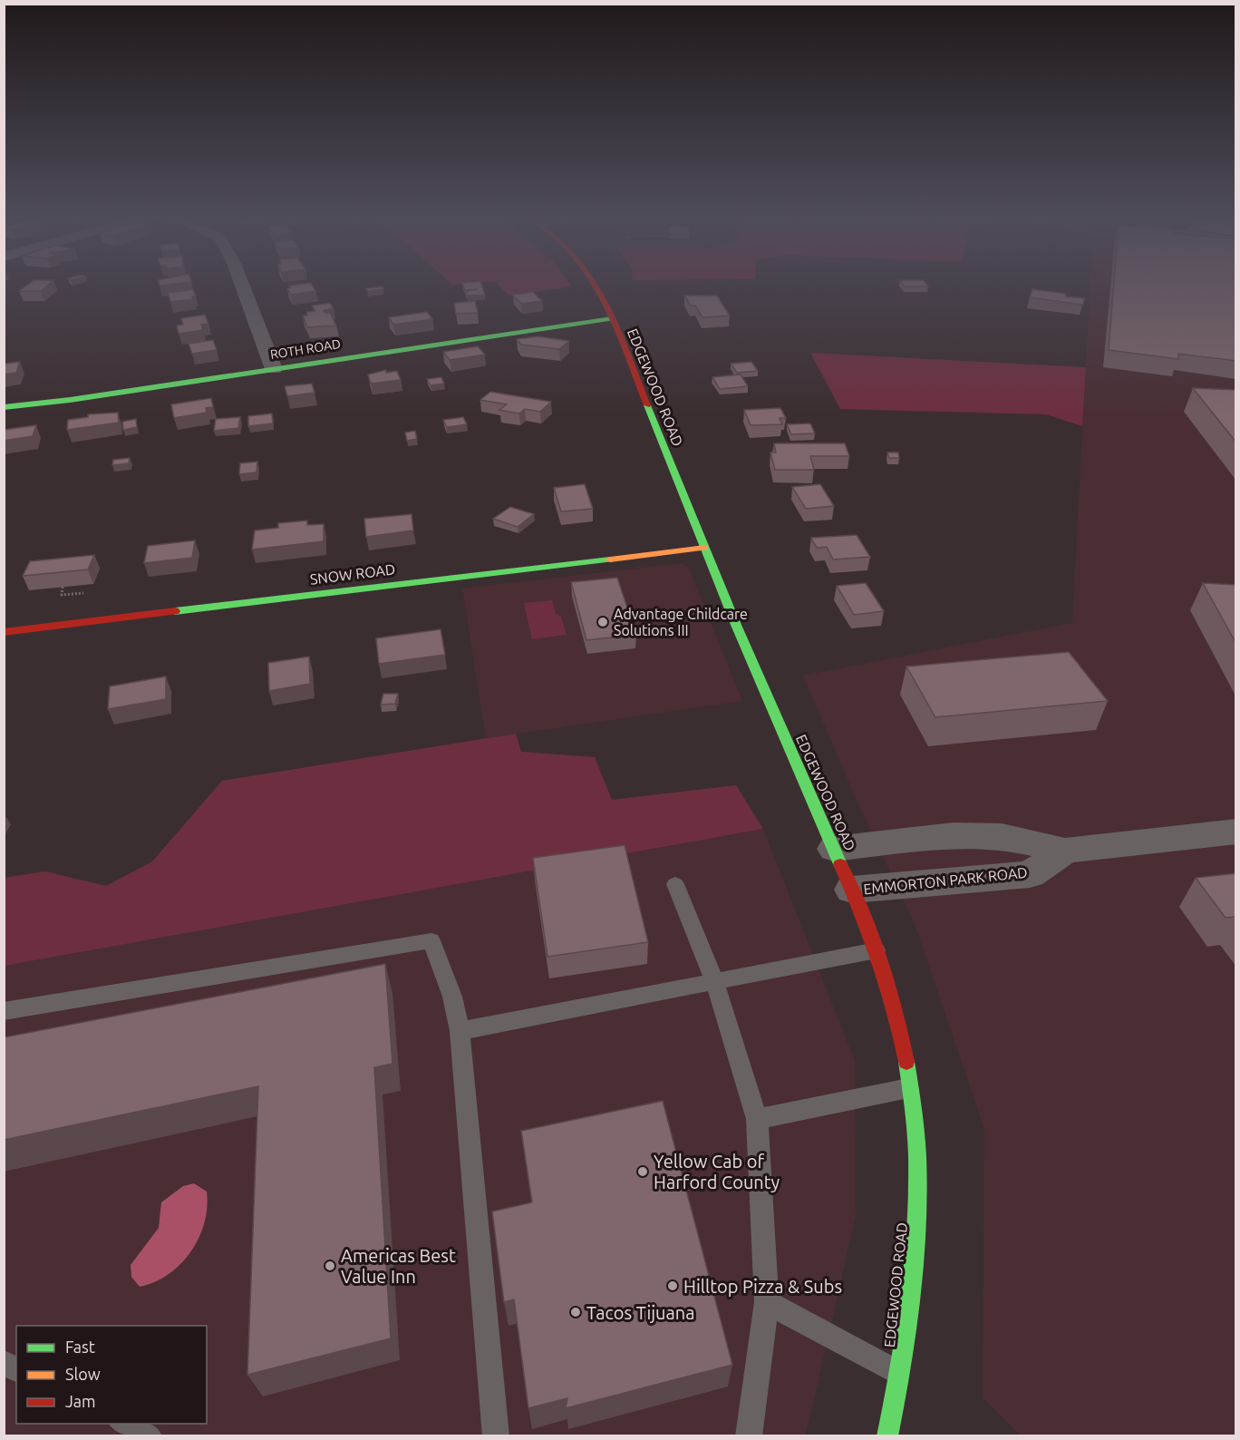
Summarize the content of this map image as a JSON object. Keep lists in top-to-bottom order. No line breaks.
{"streets":{"street":["ROTH ROAD","EDGEWOOD ROAD","SNOW ROAD","EMMORTON PARK ROAD"]},"crossings":[["ROTH ROAD","EDGEWOOD ROAD"],["EDGEWOOD ROAD","SNOW ROAD"],["EDGEWOOD ROAD","EMMORTON PARK ROAD"]],"places":["Advantage Childcare Solutions III","Yellow Cab of Harford County","Americas Best Value Inn","Hilltop Pizza & Subs","Tacos Tijuana"],"legend":["Fast","Slow","Jam"]}
